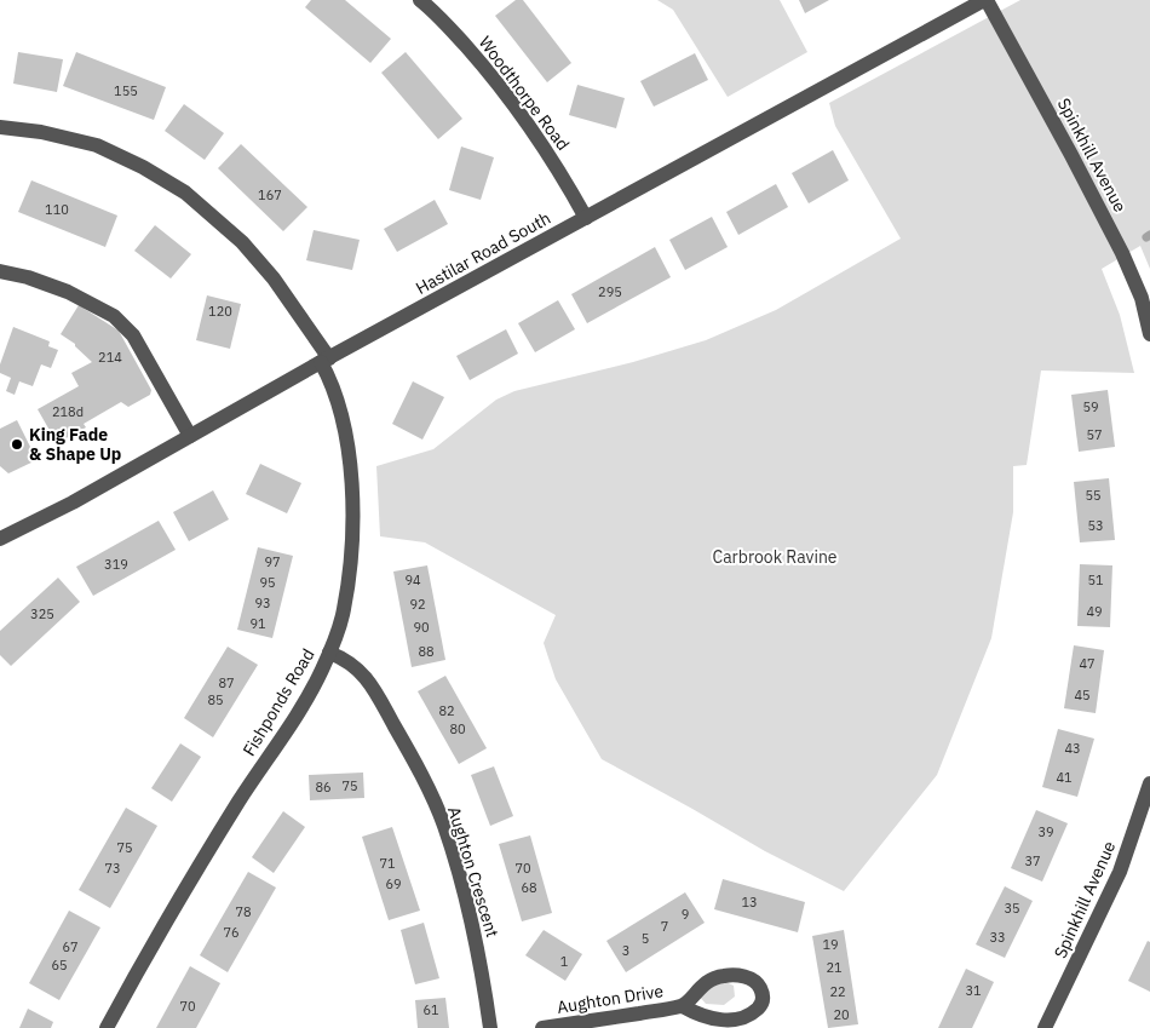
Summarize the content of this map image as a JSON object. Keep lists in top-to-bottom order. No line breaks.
{"streets":{"street":["Woodthorpe Road","Spinkhill Avenue","Hastilar Road South","Fishponds Road","Aughton Crescent","Aughton Drive"]},"crossings":[["Woodthorpe Road","Hastilar Road South"],["Spinkhill Avenue","Hastilar Road South"],["Hastilar Road South","Fishponds Road"],["Fishponds Road","Aughton Crescent"]],"parks":["Carbrook Ravine"],"places":["King Fade & Shape Up"],"house_numbers":["155","167","110","295","120","214","59","218d","57","55","53","97","319","94","51","95","93","92","49","325","91","90","88","47","87","45","85","82","80","43","41","75","86","39","75","37","71","73","70","69","68","13","35","78","9","7","76","33","5","19","67","3","1","65","21","31","22","70","61","20"]}
